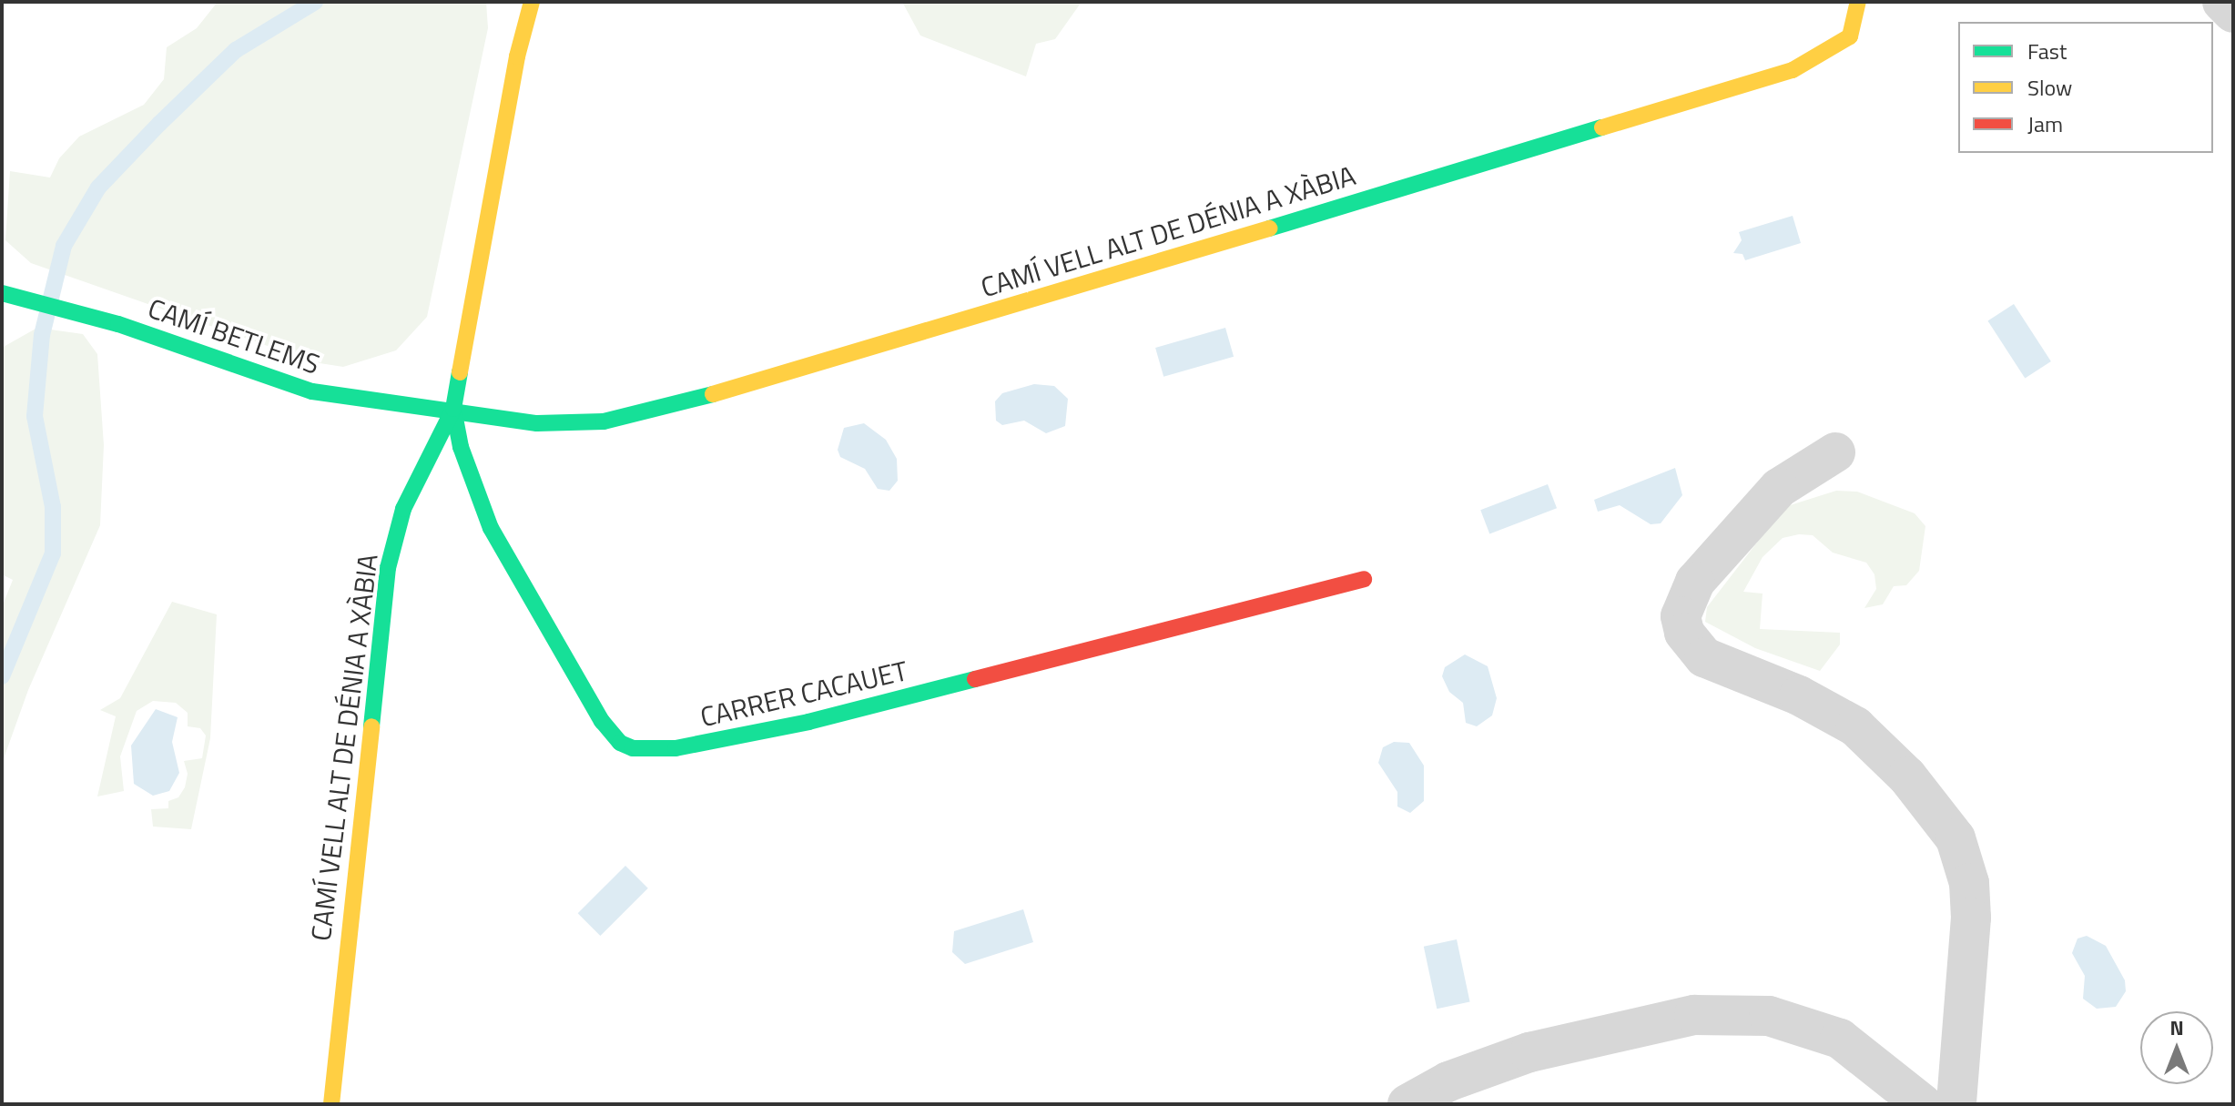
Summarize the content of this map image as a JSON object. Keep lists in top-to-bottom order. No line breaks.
{"streets":{"street":["CAMÍ VELL ALT DE DÉNIA A XÀBIA","CAMÍ BETLEMS","CARRER CACAUET"]},"crossings":[["CAMÍ VELL ALT DE DÉNIA A XÀBIA","CAMÍ BETLEMS"],["CAMÍ VELL ALT DE DÉNIA A XÀBIA","CARRER CACAUET"],["CAMÍ BETLEMS","CARRER CACAUET"]],"legend":["Fast","Slow","Jam"],"north":"top"}
